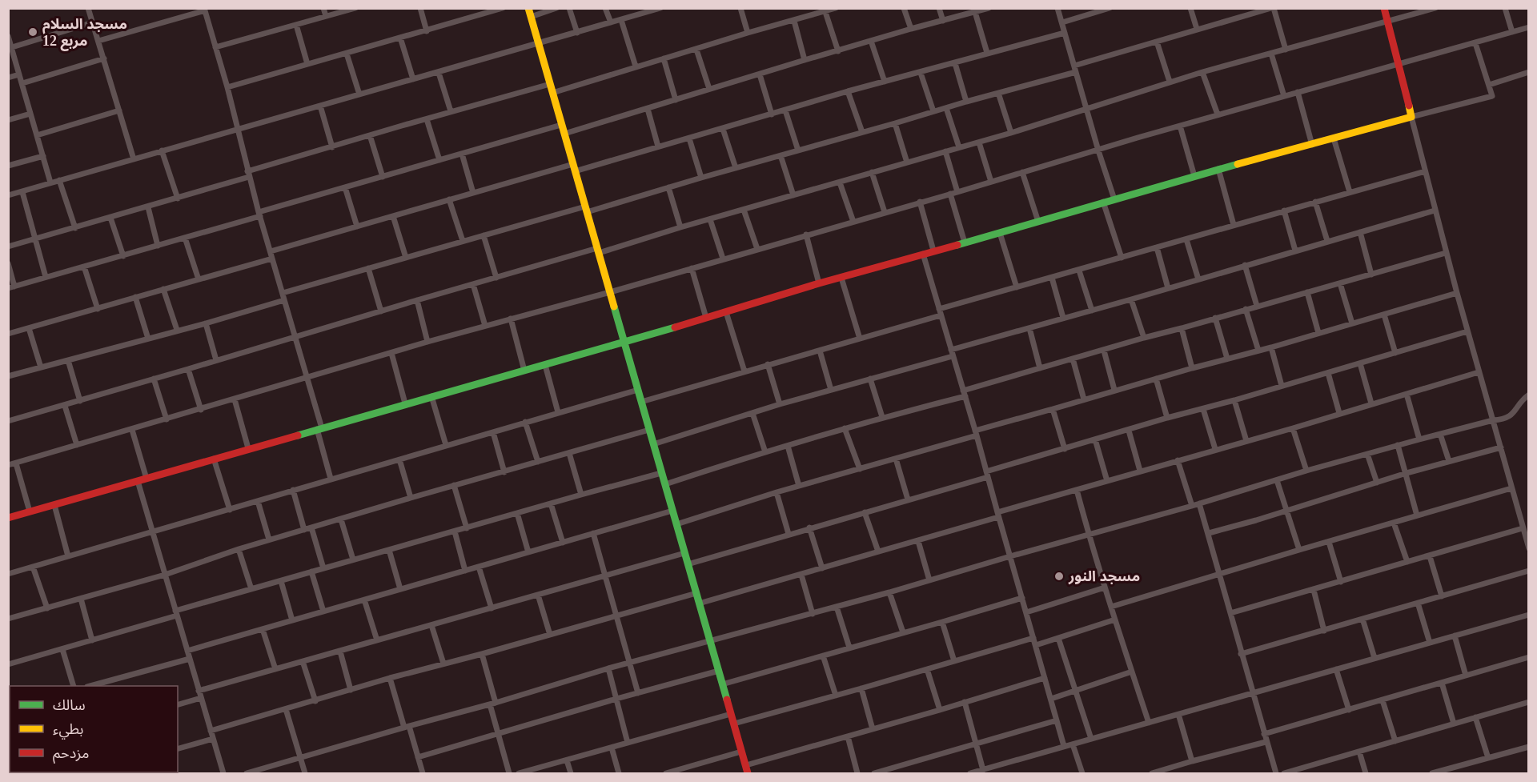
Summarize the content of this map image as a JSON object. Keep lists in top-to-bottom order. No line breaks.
{"places":["مسجد السلام مربع 12","مسجد النور"],"legend":["سالك","بطيء","مزدحم"]}
